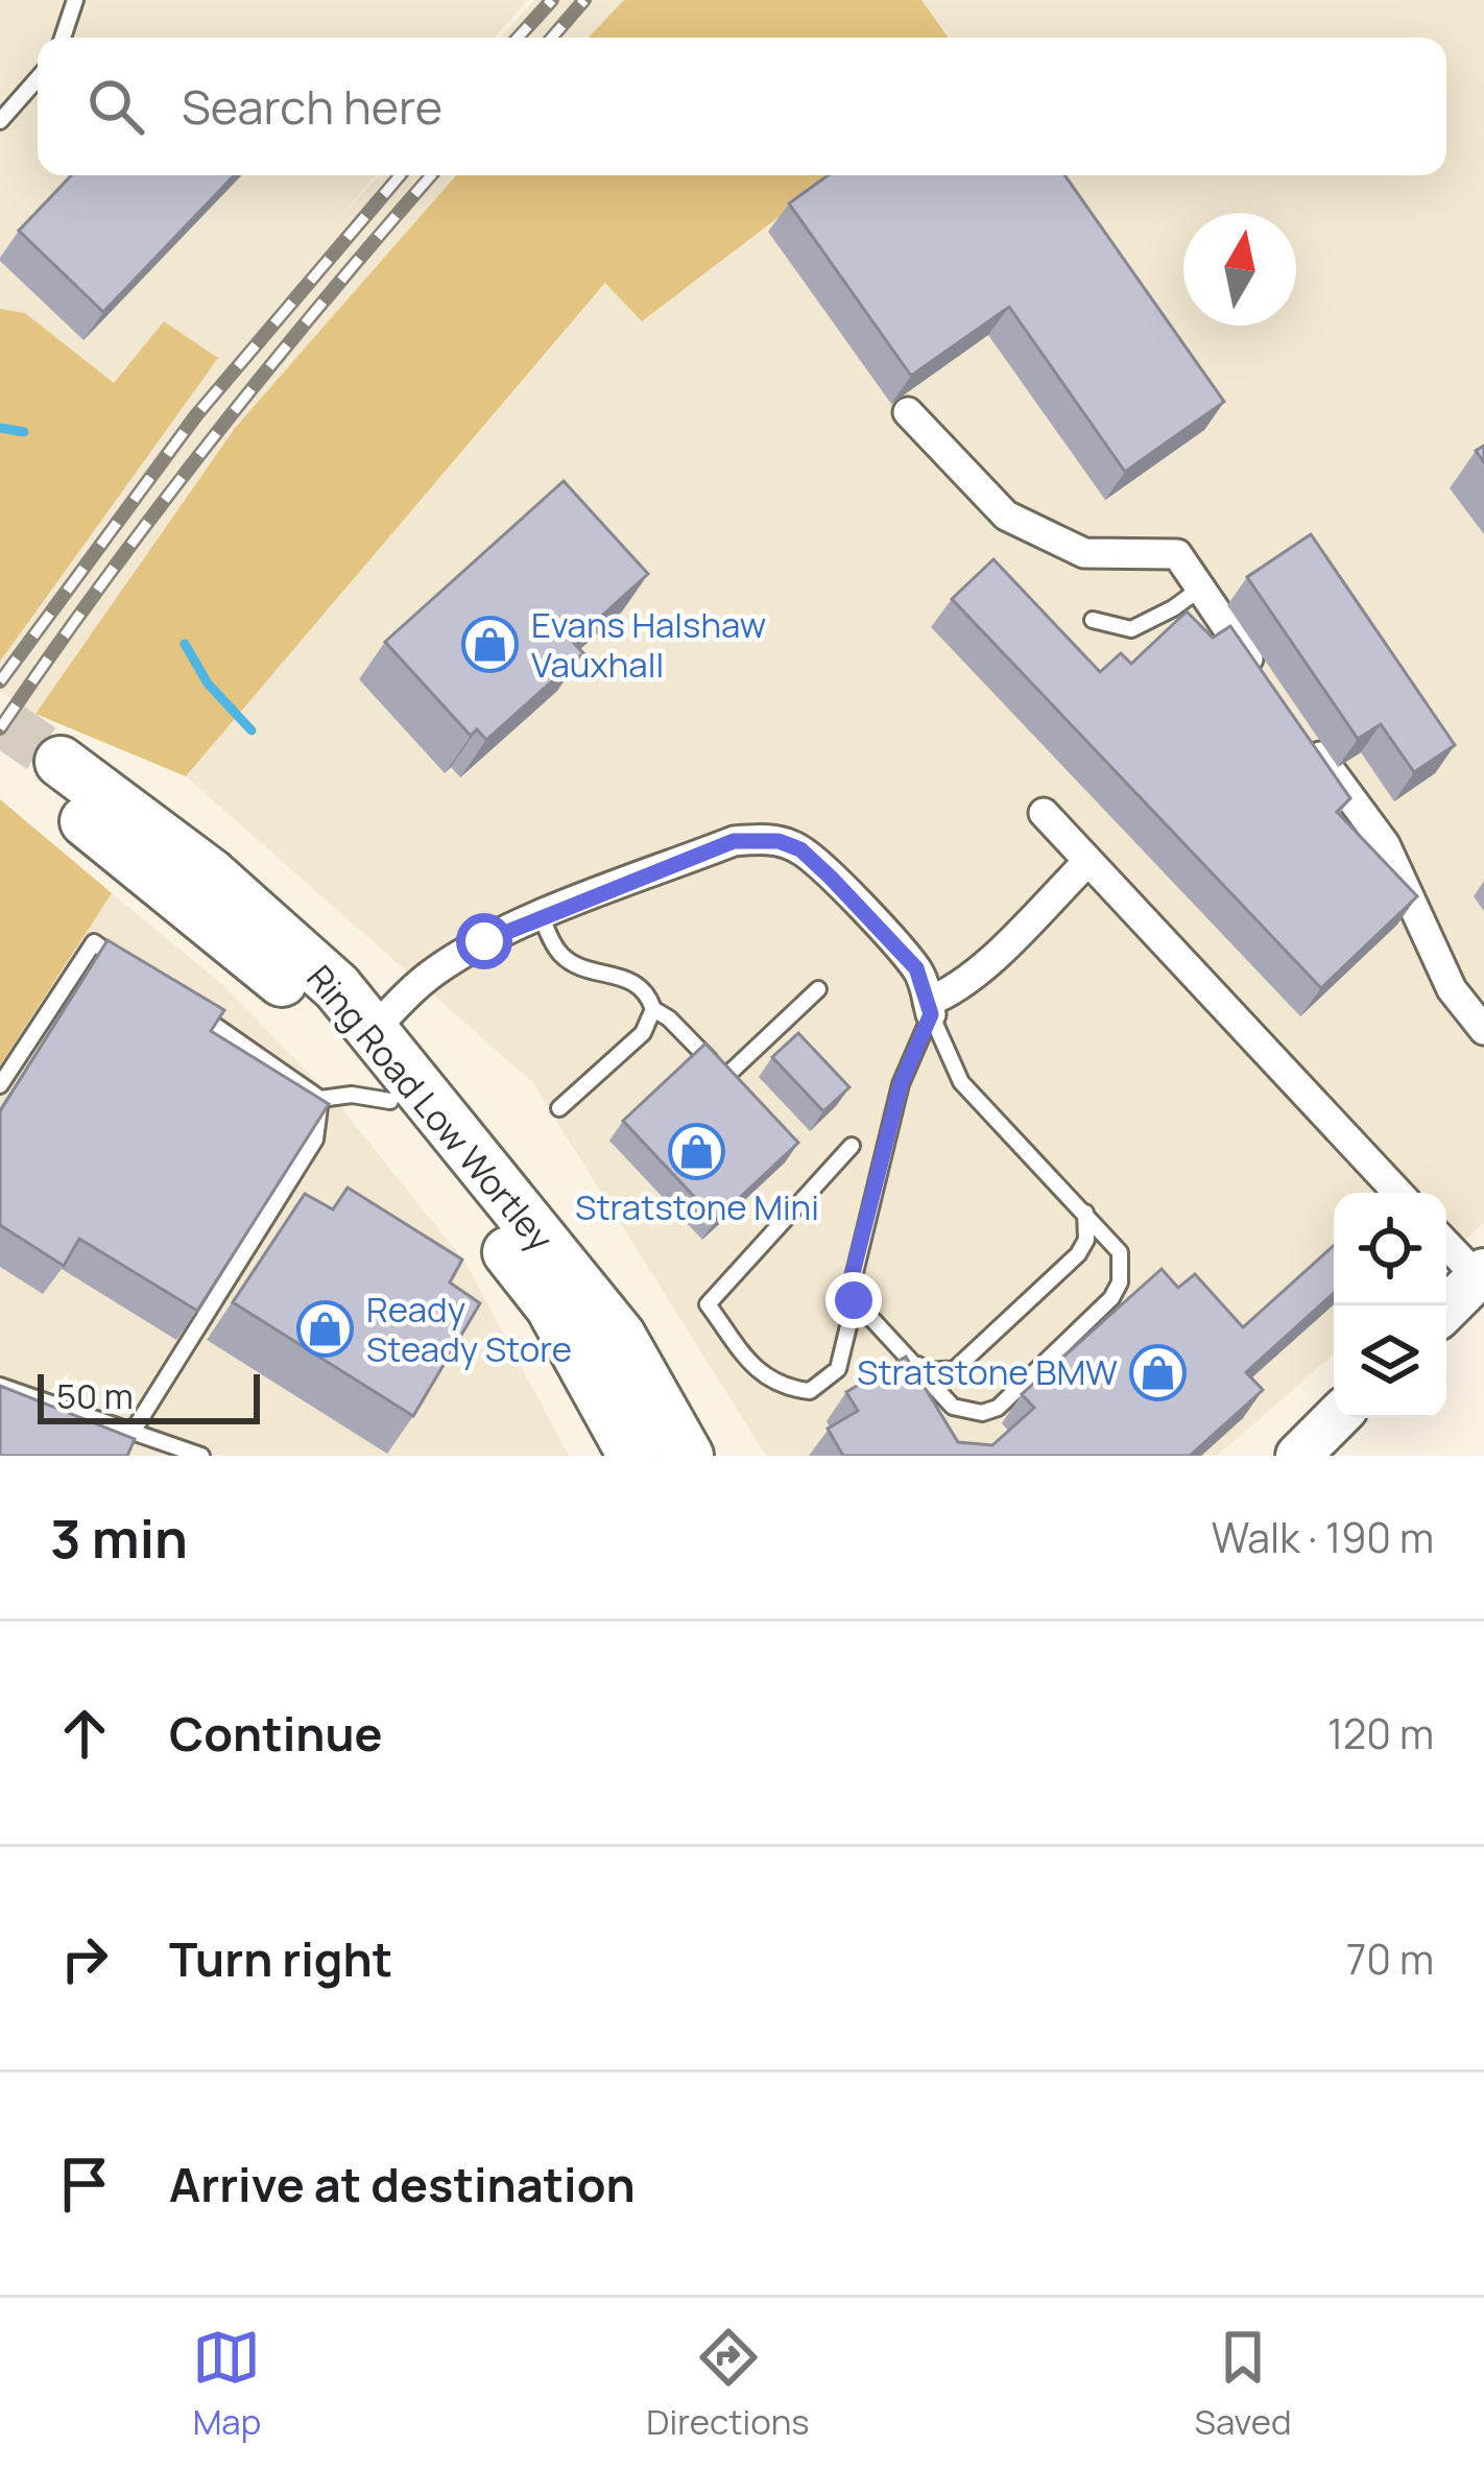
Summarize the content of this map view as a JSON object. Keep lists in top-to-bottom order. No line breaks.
{"streets":{"highway":["Ring Road Low Wortley"]},"places":{"shop":["Evans Halshaw Vauxhall","Stratstone Mini","Ready Steady Store","Stratstone BMW"]},"scale_bar":"50 m","north":"top","page":{"search":"Search here","scale":"50 m","heading":["3 min","Walk · 190 m"],"list":[["Continue","120 m"],["Turn right","70 m"],"Arrive at destination"],"nav":["Map","Directions","Saved"]}}
